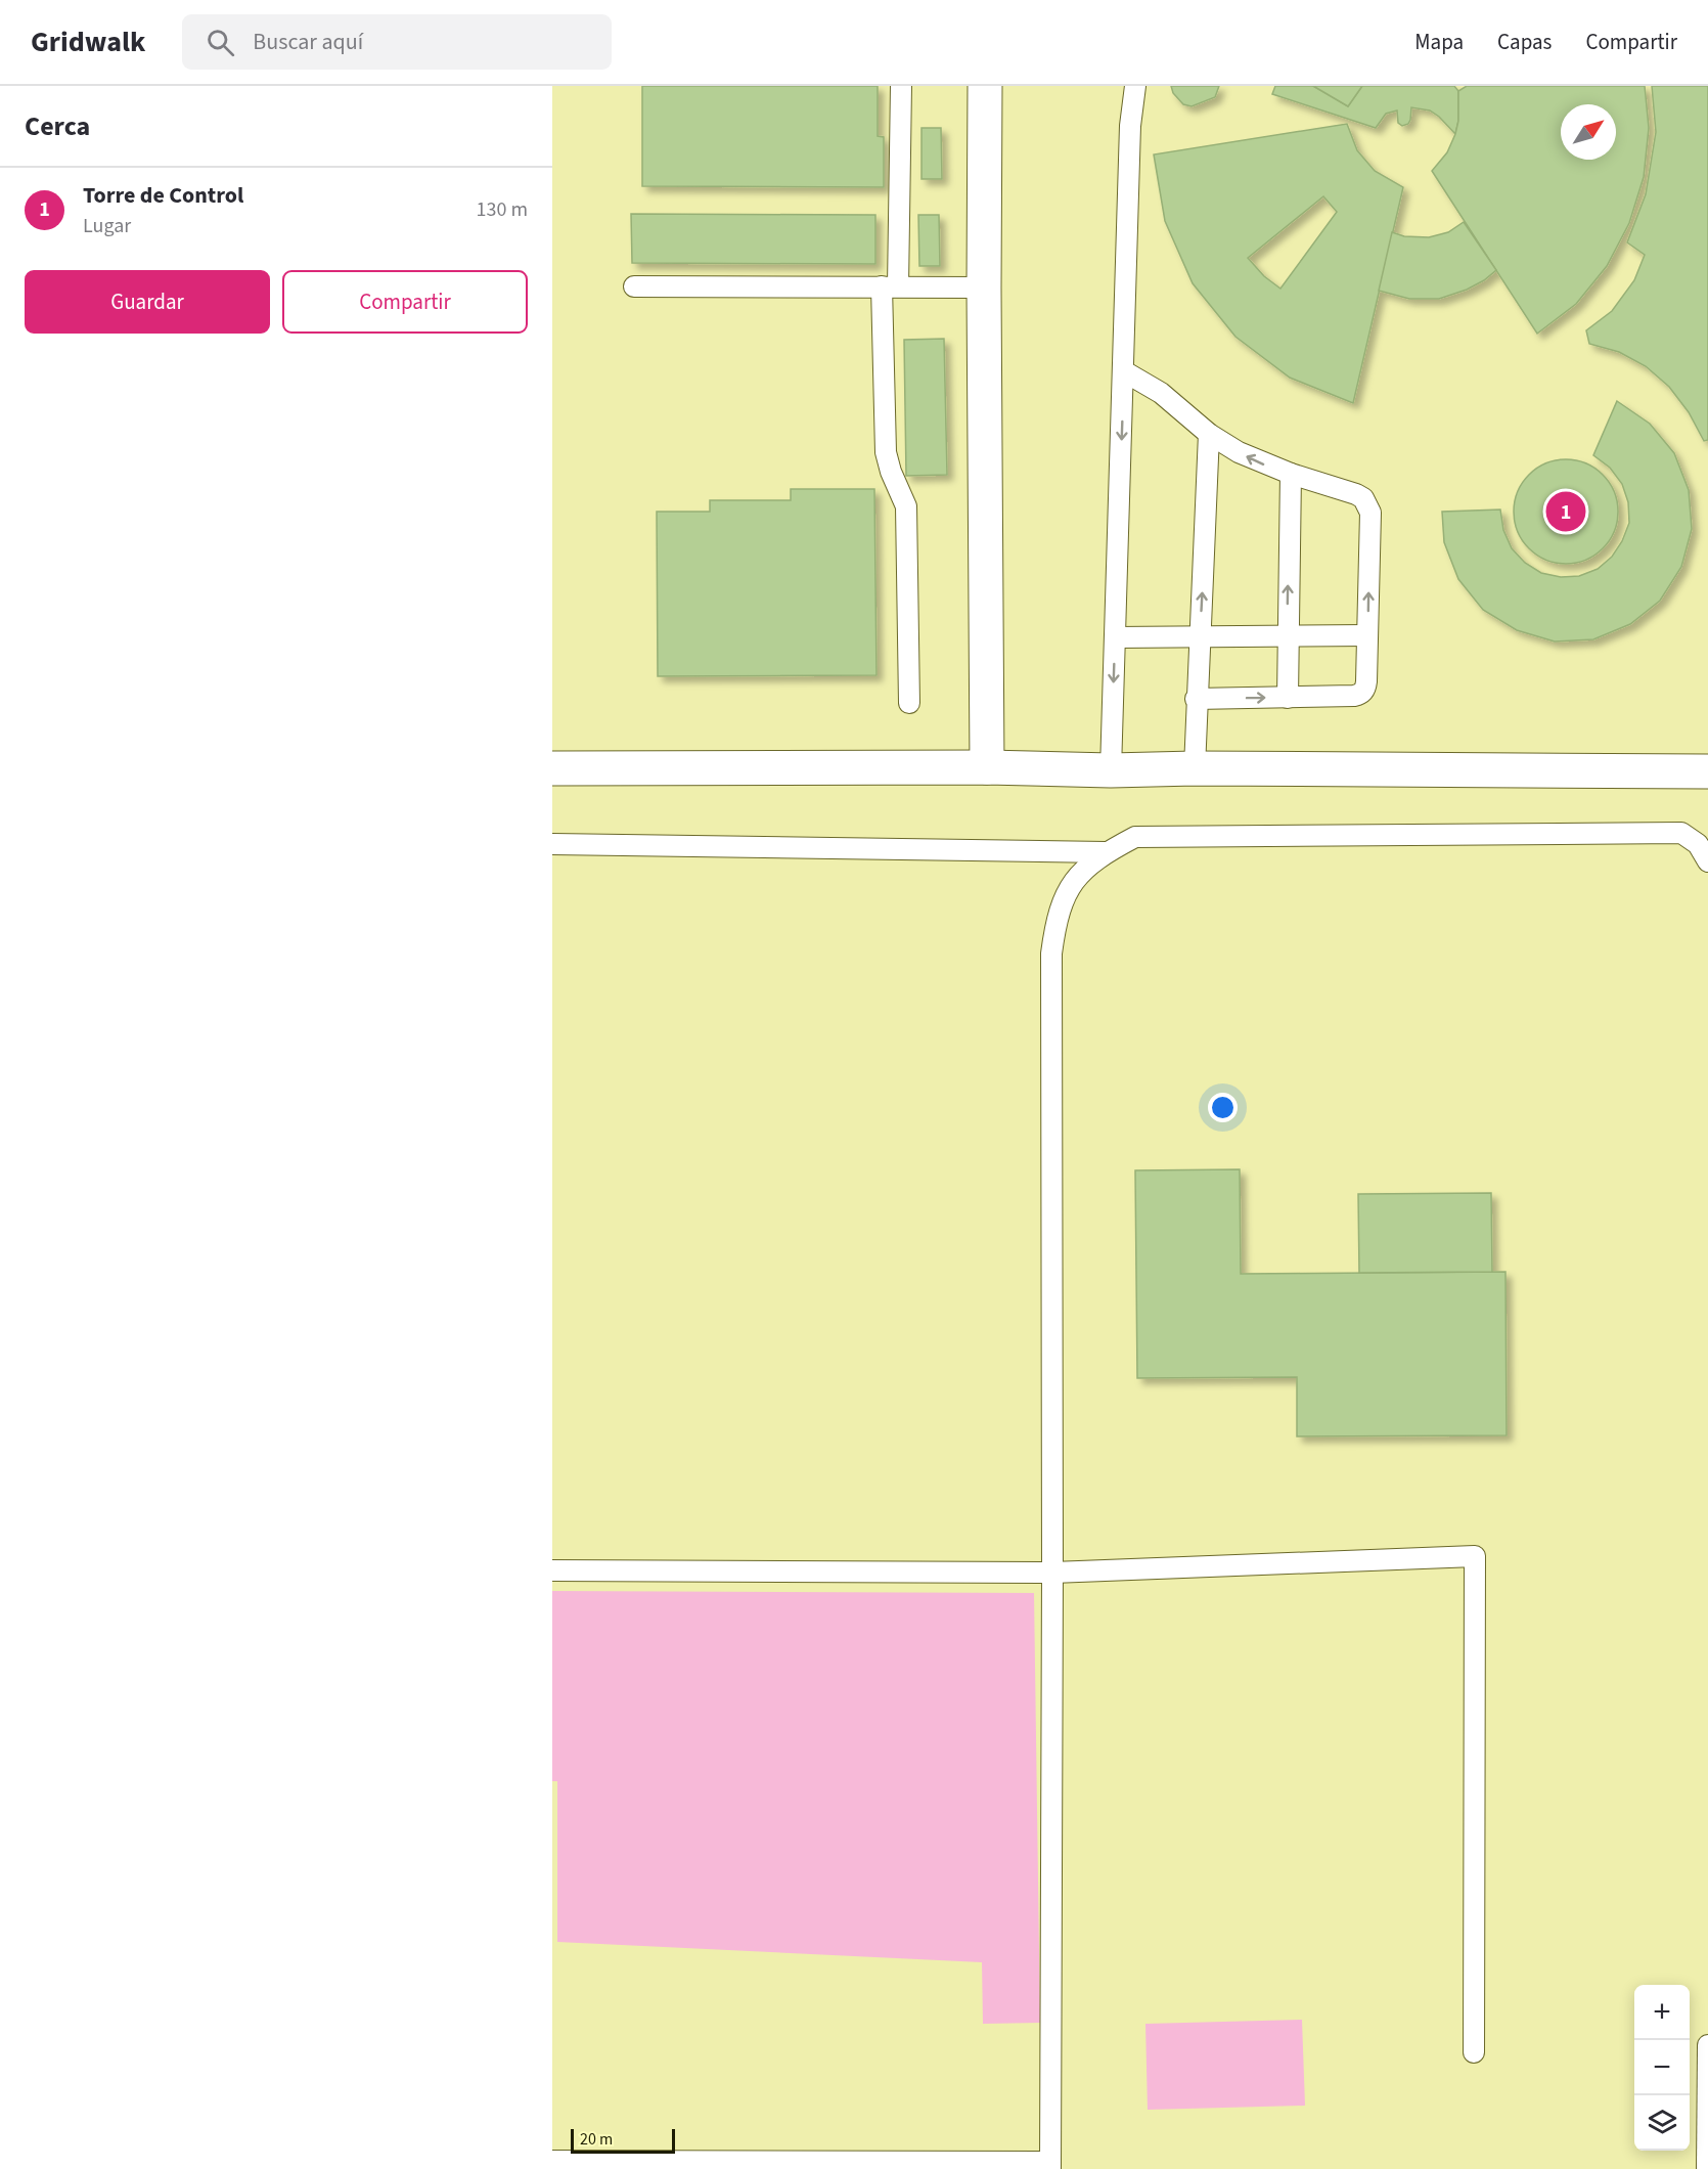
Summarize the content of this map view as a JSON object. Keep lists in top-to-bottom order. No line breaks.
{"scale_bar":"20 m","north":"top right","page":{"header":"Gridwalk","search":"Buscar aquí","nav":["Mapa","Capas","Compartir"],"heading":"Cerca","list":[{"mark":"1","name":"Torre de Control","note":"Lugar","value":"130 m"}],"buttons":["Guardar","Compartir"],"pins":"1","map_buttons":["+","−"],"scale":"20 m"}}
